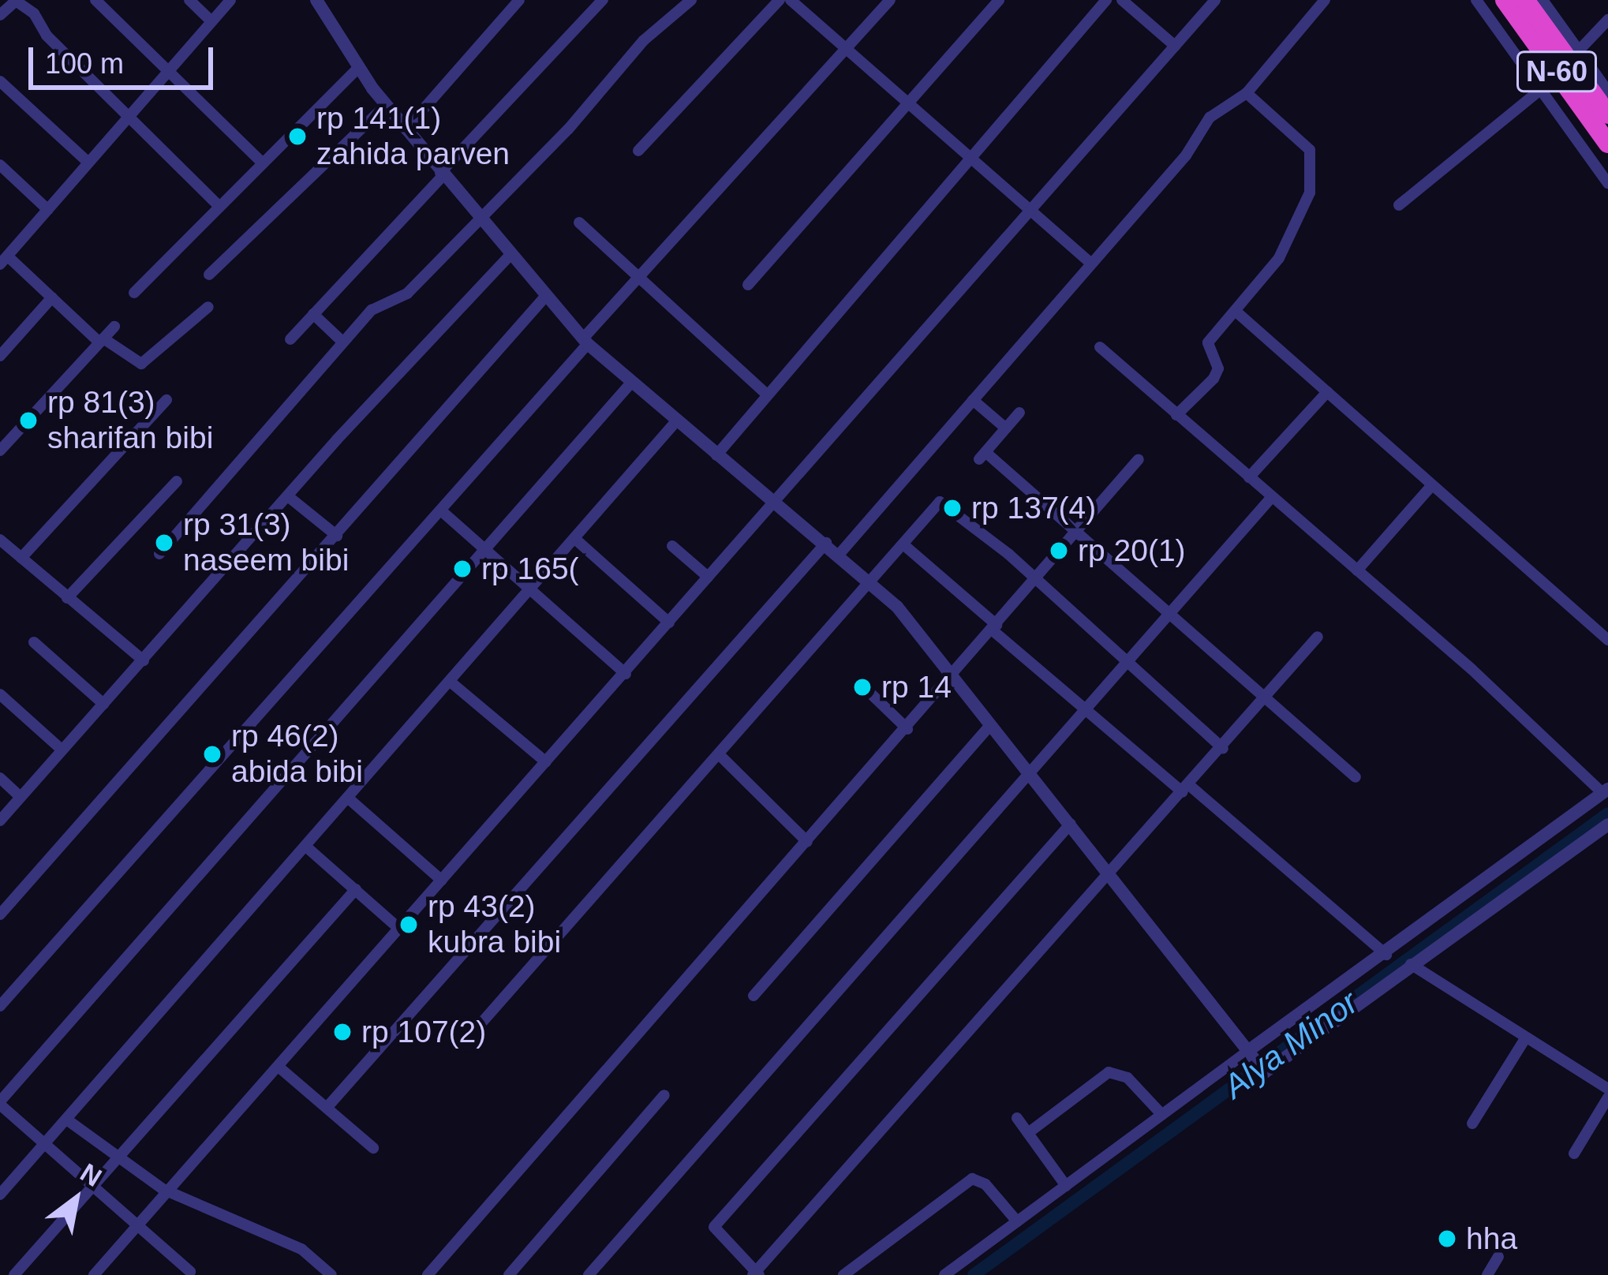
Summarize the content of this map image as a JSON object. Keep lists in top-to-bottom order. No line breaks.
{"streets":{"highway":["N-60"]},"water":["Alya Minor"],"places":["rp 141(1) zahida parven","rp 81(3) sharifan bibi","rp 137(4)","rp 31(3) naseem bibi","rp 20(1)","rp 165(","rp 14","rp 46(2) abida bibi","rp 43(2) kubra bibi","rp 107(2)","hha"],"scale_bar":"100 m","north":"top right"}
